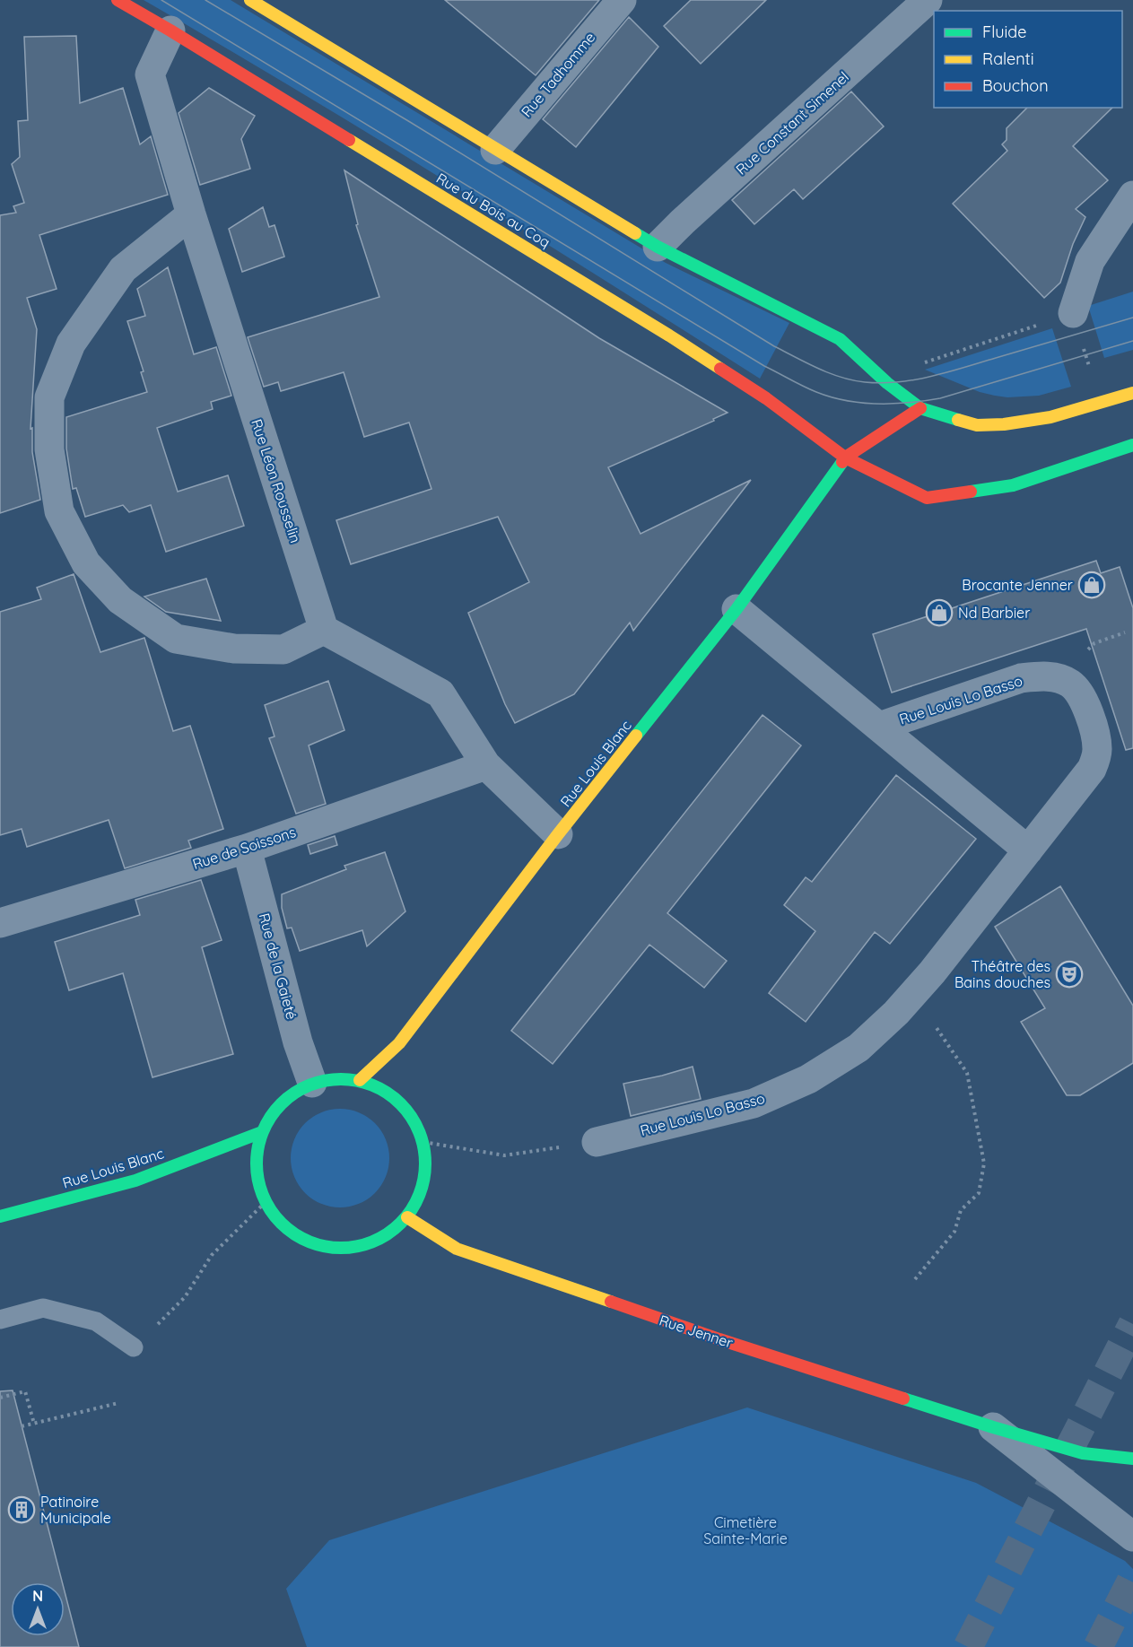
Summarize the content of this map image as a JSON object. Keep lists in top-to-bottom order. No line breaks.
{"streets":{"main road":["Rue du Bois au Coq","Rue Louis Blanc","Rue Jenner"],"street":["Rue Tadhomme","Rue Constant Simenel","Rue Léon Rousselin","Rue Louis Lo Basso","Rue de Soissons","Rue de la Gaieté"]},"crossings":[["Rue du Bois au Coq","Rue Léon Rousselin"],["Rue du Bois au Coq","Rue Louis Blanc"],["Rue Louis Lo Basso","Rue Louis Blanc"],["Rue Louis Blanc","Rue de la Gaieté"],["Rue Louis Blanc","Rue Jenner"],["Rue de Soissons","Rue de la Gaieté"],["Rue de la Gaieté","Rue Jenner"]],"parks":["Cimetière Sainte-Marie"],"places":{"shop":["Brocante Jenner","Nd Barbier"],"theatre":["Théâtre des Bains douches"],"building":["Patinoire Municipale"]},"legend":["Fluide","Ralenti","Bouchon"],"north":"top"}
